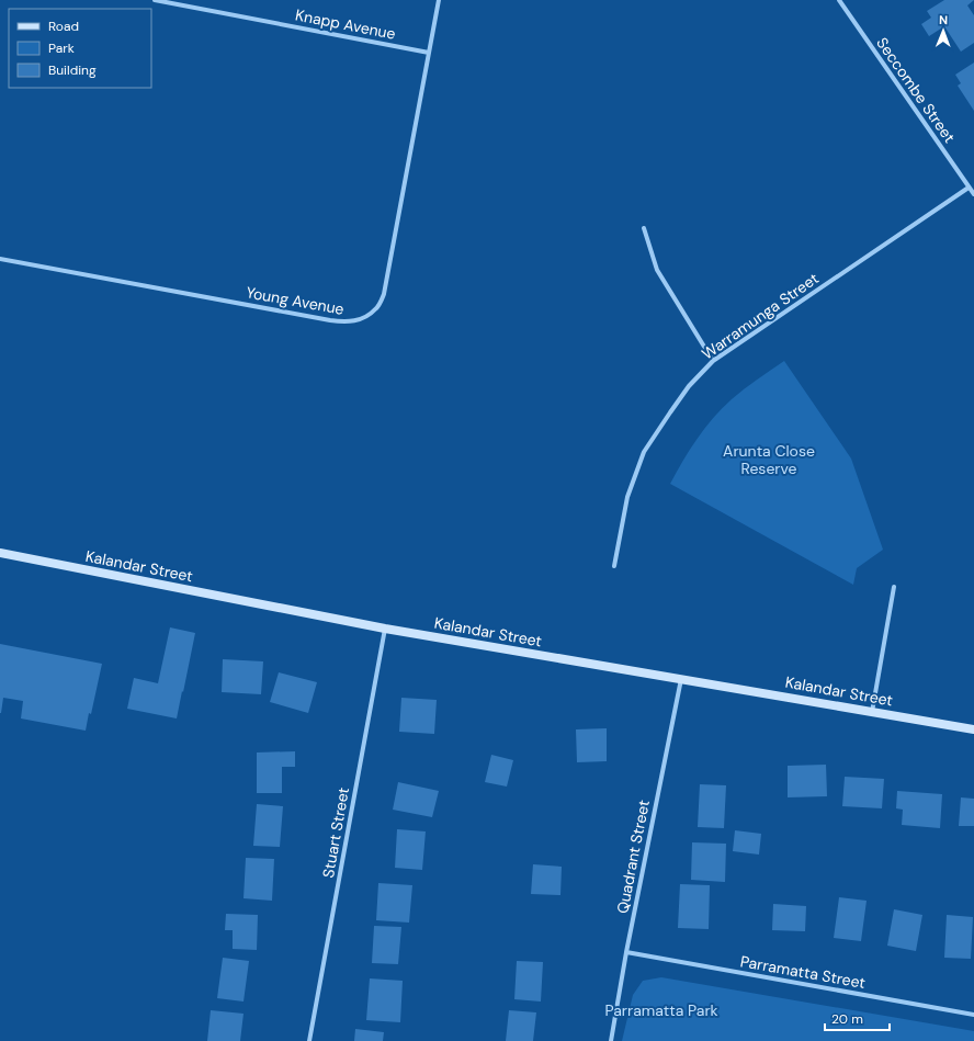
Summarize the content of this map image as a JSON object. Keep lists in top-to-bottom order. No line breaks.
{"streets":{"main road":["Kalandar Street"],"street":["Knapp Avenue","Seccombe Street","Young Avenue","Warramunga Street","Stuart Street","Quadrant Street","Parramatta Street"]},"crossings":[["Knapp Avenue","Young Avenue"],["Seccombe Street","Warramunga Street"],["Kalandar Street","Stuart Street"],["Kalandar Street","Quadrant Street"],["Quadrant Street","Parramatta Street"]],"parks":["Arunta Close Reserve","Parramatta Park"],"legend":["Road","Park","Building"],"scale_bar":"20 m","north":"top"}
